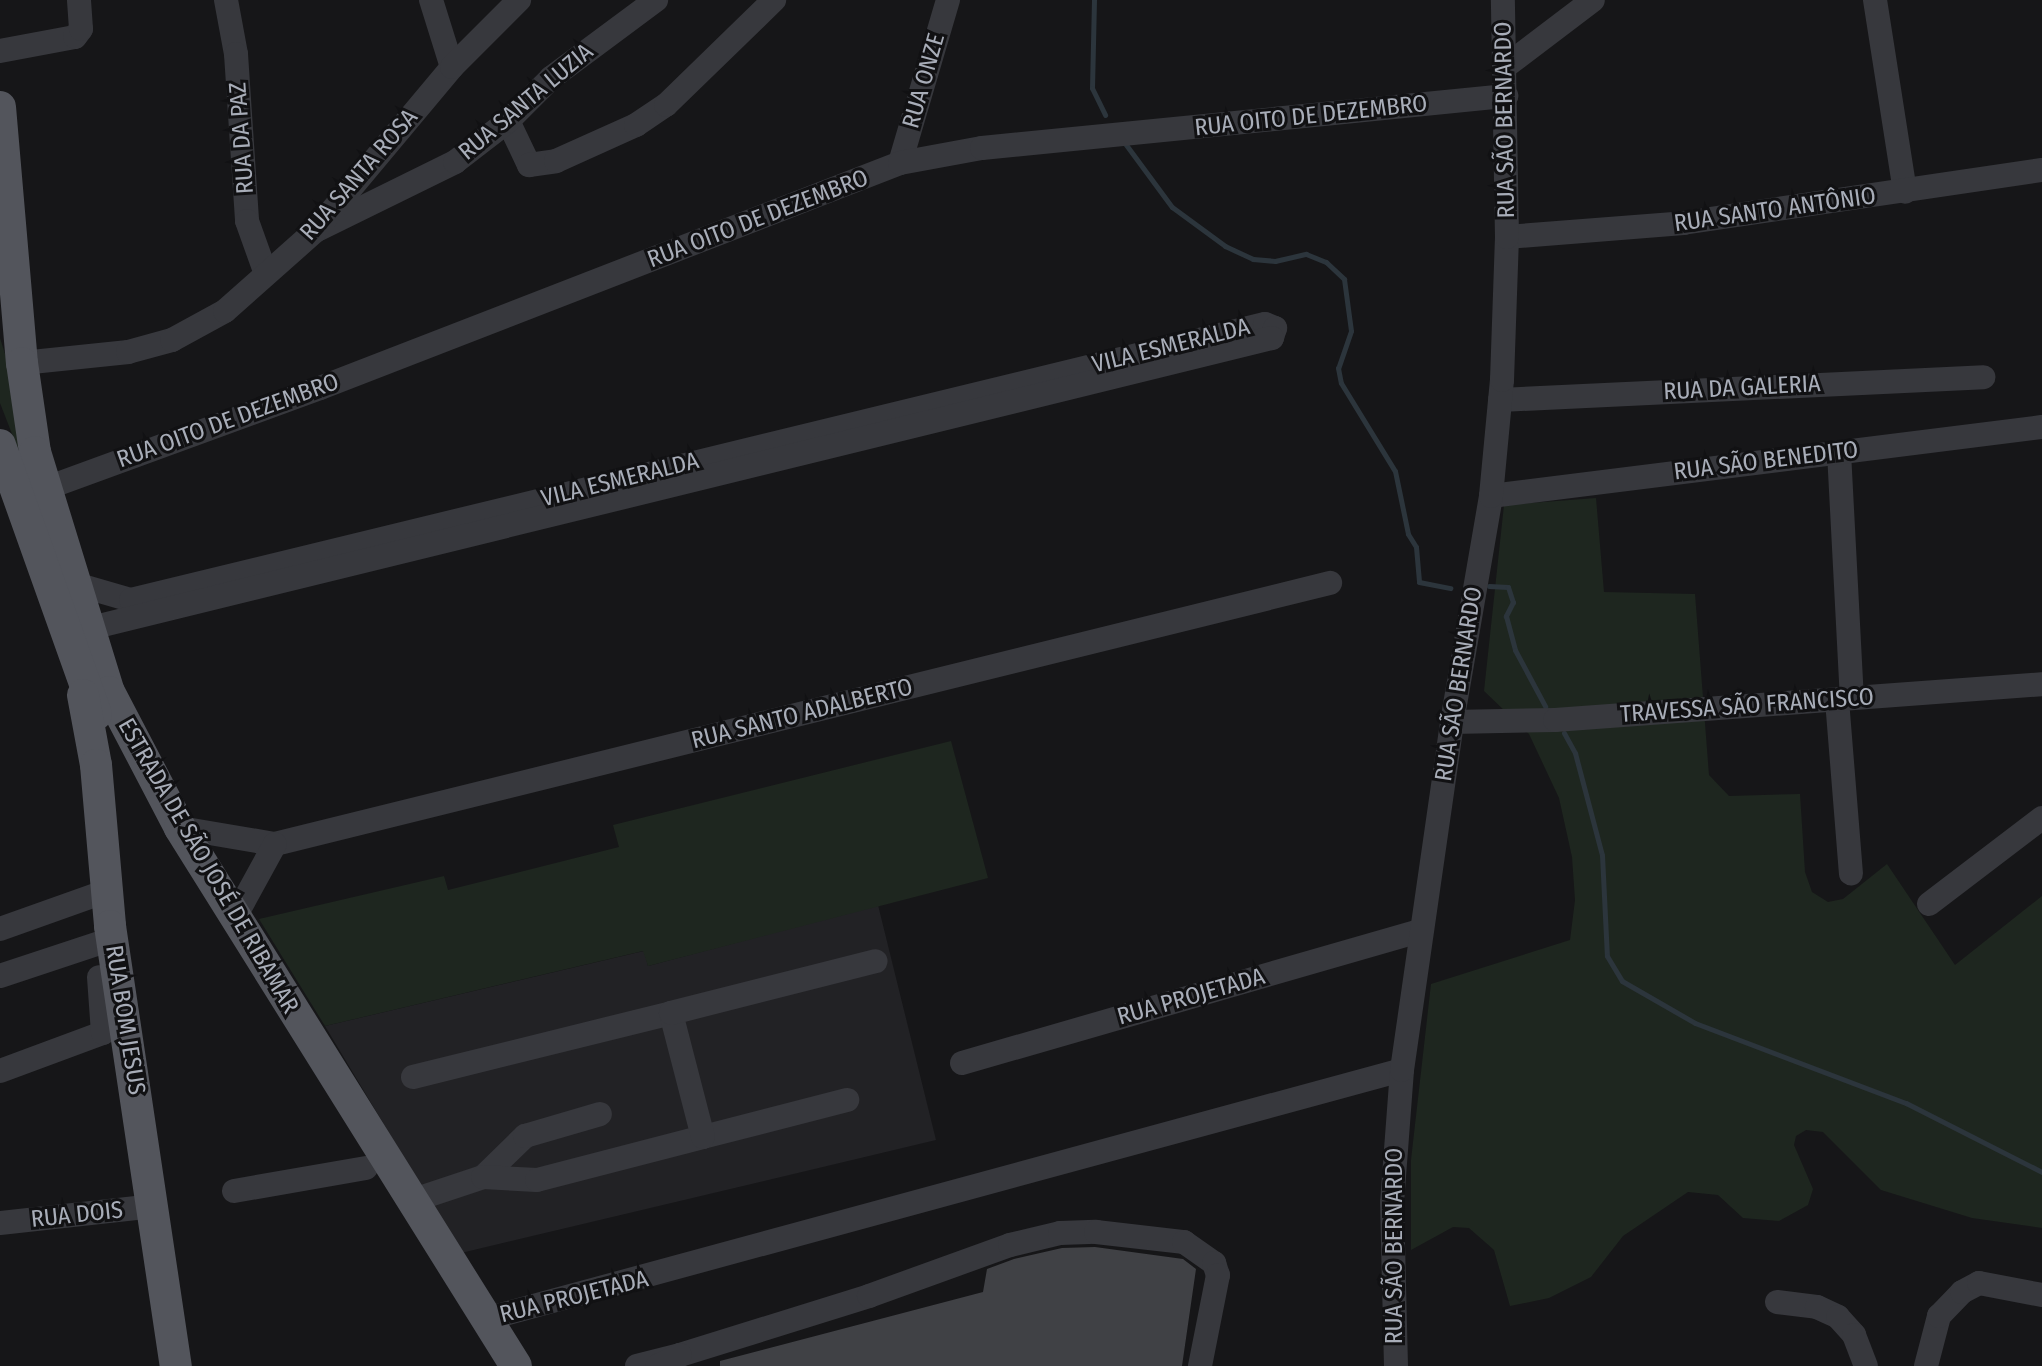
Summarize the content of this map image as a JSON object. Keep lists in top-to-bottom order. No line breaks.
{"streets":{"main road":["ESTRADA DE SÃO JOSÉ DE RIBAMAR","RUA BOM JESUS"],"street":["RUA ONZE","RUA SANTA LUZIA","RUA OITO DE DEZEMBRO","RUA SÃO BERNARDO","RUA DA PAZ","RUA SANTA ROSA","RUA SANTO ANTÔNIO","VILA ESMERALDA","RUA DA GALERIA","RUA SÃO BENEDITO","TRAVESSA SÃO FRANCISCO","RUA SANTO ADALBERTO","RUA PROJETADA","RUA DOIS"]},"crossings":[["RUA ONZE","RUA OITO DE DEZEMBRO"],["RUA SANTA LUZIA","RUA SANTA ROSA"],["RUA OITO DE DEZEMBRO","RUA SÃO BERNARDO"],["RUA OITO DE DEZEMBRO","ESTRADA DE SÃO JOSÉ DE RIBAMAR"],["RUA SÃO BERNARDO","RUA SANTO ANTÔNIO"],["RUA SÃO BERNARDO","RUA DA GALERIA"],["RUA SÃO BERNARDO","RUA SÃO BENEDITO"],["RUA SÃO BERNARDO","TRAVESSA SÃO FRANCISCO"],["RUA SÃO BERNARDO","RUA PROJETADA"],["RUA DA PAZ","RUA SANTA ROSA"],["RUA SANTA ROSA","ESTRADA DE SÃO JOSÉ DE RIBAMAR"],["VILA ESMERALDA","ESTRADA DE SÃO JOSÉ DE RIBAMAR"],["RUA SANTO ADALBERTO","ESTRADA DE SÃO JOSÉ DE RIBAMAR"],["ESTRADA DE SÃO JOSÉ DE RIBAMAR","RUA PROJETADA"],["ESTRADA DE SÃO JOSÉ DE RIBAMAR","RUA BOM JESUS"],["RUA BOM JESUS","RUA DOIS"]]}
